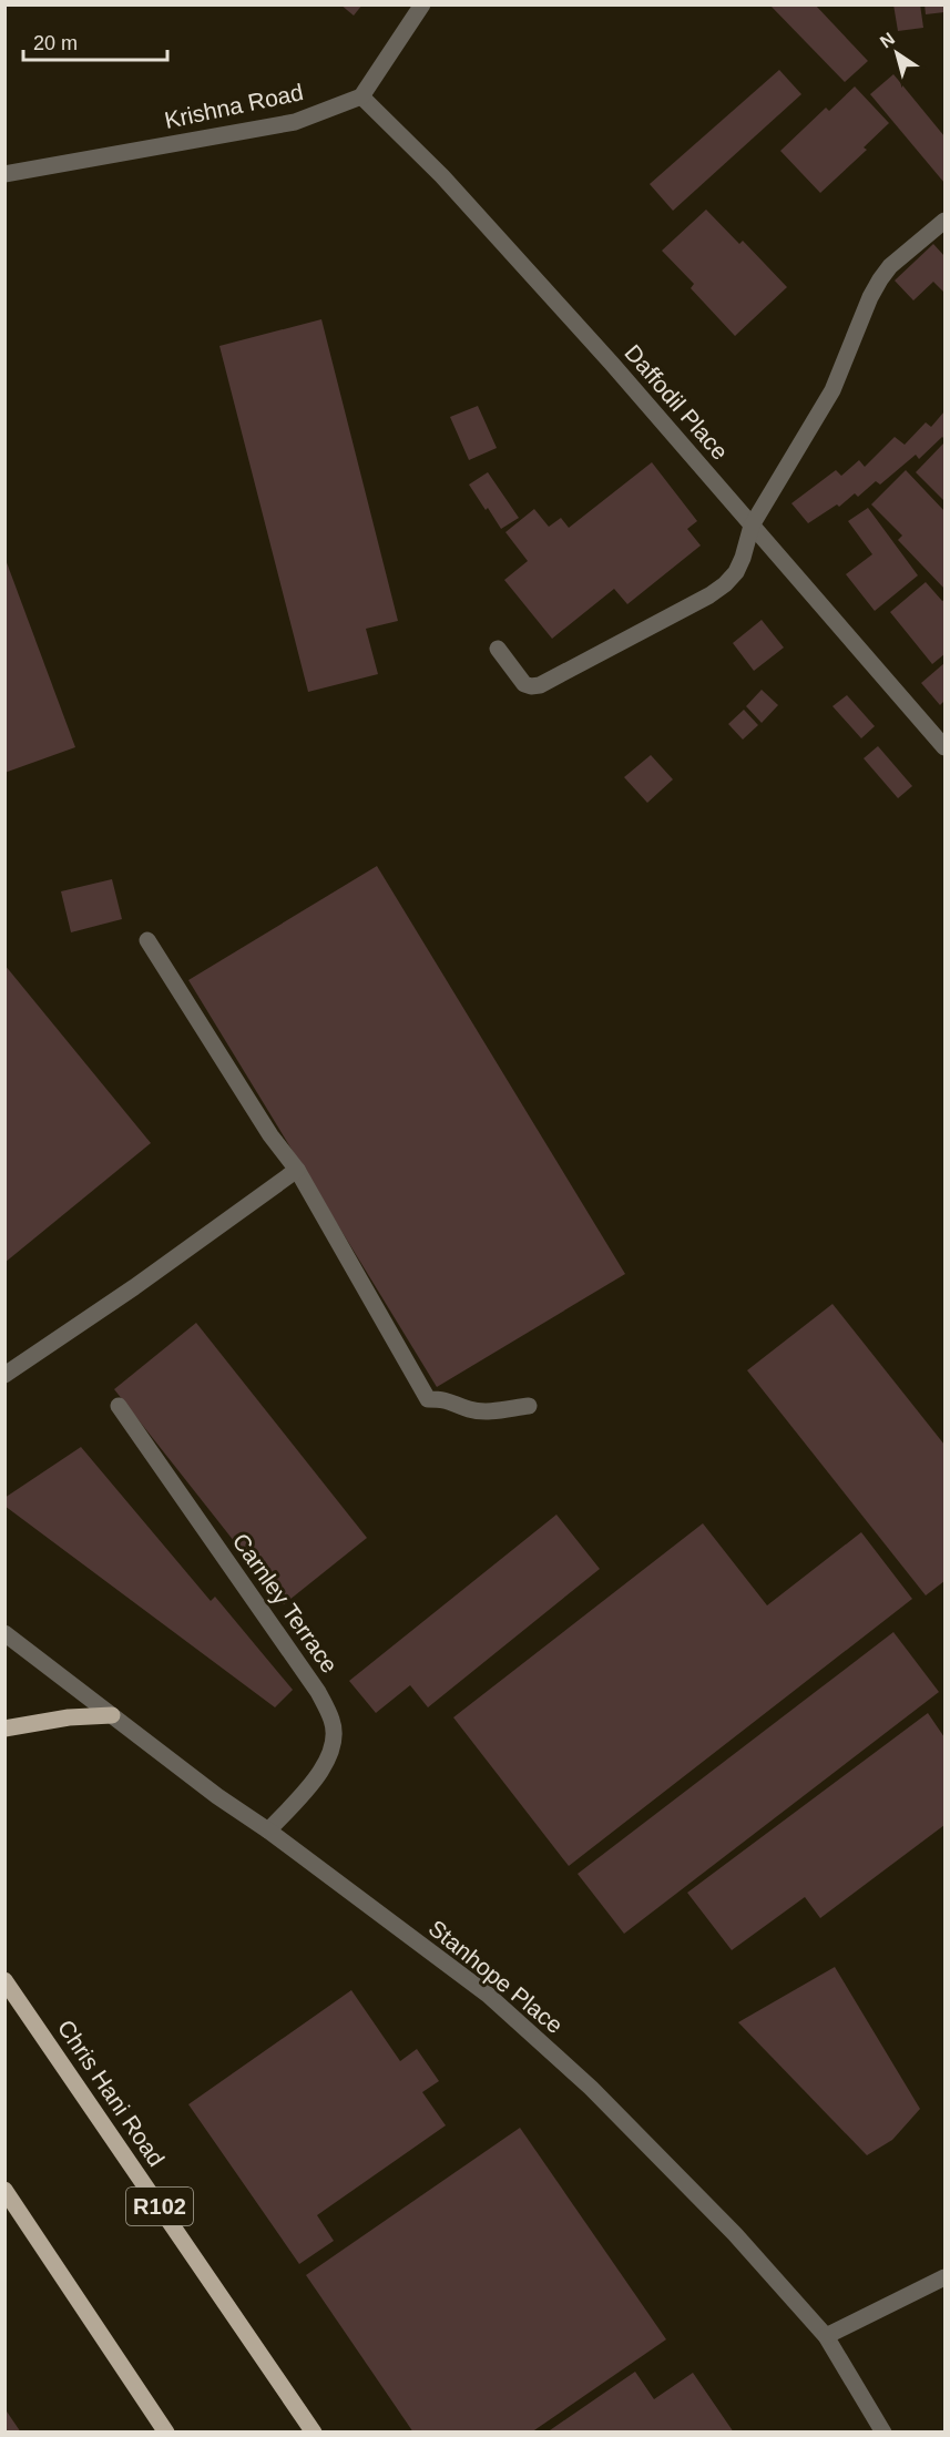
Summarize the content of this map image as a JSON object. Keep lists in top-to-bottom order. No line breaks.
{"streets":{"main road":["Chris Hani Road","R102"],"street":["Krishna Road","Daffodil Place","Carnley Terrace","Stanhope Place"]},"crossings":[["Krishna Road","Daffodil Place"],["Carnley Terrace","Stanhope Place"]],"scale_bar":"20 m","north":"top left"}
